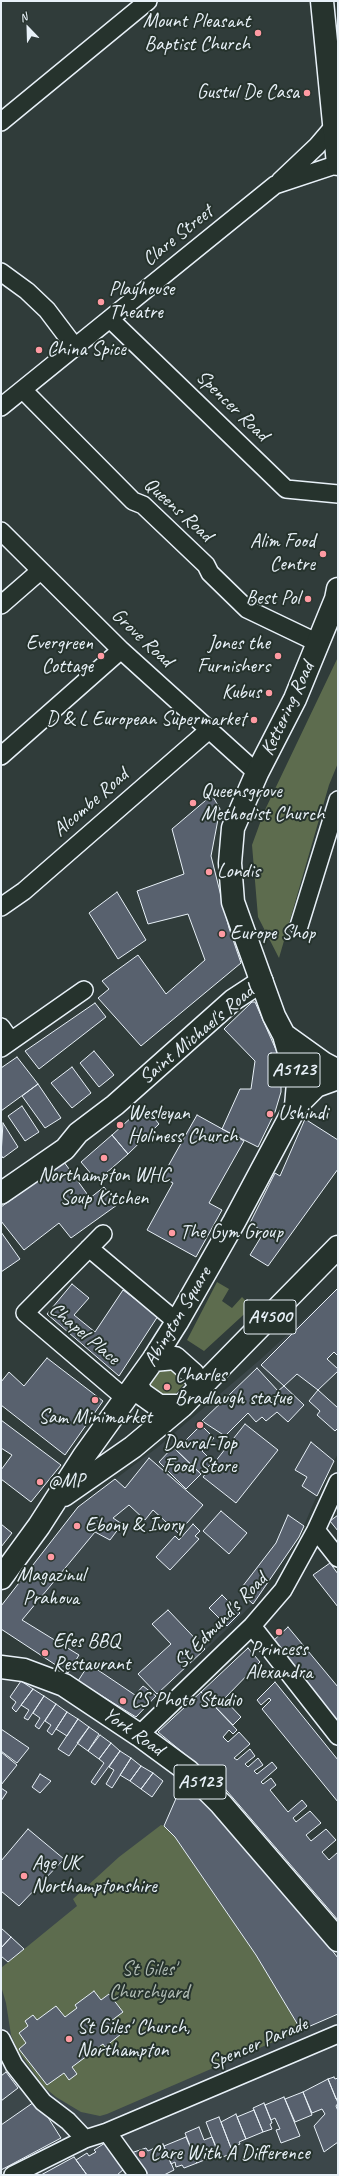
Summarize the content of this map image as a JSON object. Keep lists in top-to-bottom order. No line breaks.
{"streets":{"main road":["Kettering Road","A5123","Abington Square","A4500","York Road"],"street":["Clare Street","Spencer Road","Queens Road","Grove Road","Alcombe Road","Saint Michael's Road","Chapel Place","St Edmund's Road","Spencer Parade"]},"crossings":[["Clare Street","Spencer Road"],["Clare Street","Queens Road"],["Queens Road","Kettering Road"],["Grove Road","Kettering Road"],["Grove Road","Alcombe Road"],["Kettering Road","Saint Michael's Road"],["Kettering Road","A5123"],["A5123","Abington Square"],["Abington Square","Chapel Place"],["St Edmund's Road","York Road"]],"parks":["St Giles' Churchyard"],"places":["Mount Pleasant Baptist Church","Gustul De Casa","Playhouse Theatre","China Spice","Alim Food Centre","Best Pol","Evergreen Cottage","Jones the Furnishers","Kubus","D & L European Supermarket","Queensgrove Methodist Church","Londis","Europe Shop","Ushindi","Wesleyan Holiness Church","Northampton WHC Soup Kitchen","The Gym Group","Charles Bradlaugh statue","Sam Minimarket","Davral-Top Food Store","@MP","Ebony & Ivory","Magazinul Prahova","Princess Alexandra","Efes BBQ Restaurant","CS Photo Studio","Age UK Northamptonshire","St Giles' Church, Northampton","Care With A Difference"],"north":"top left"}
